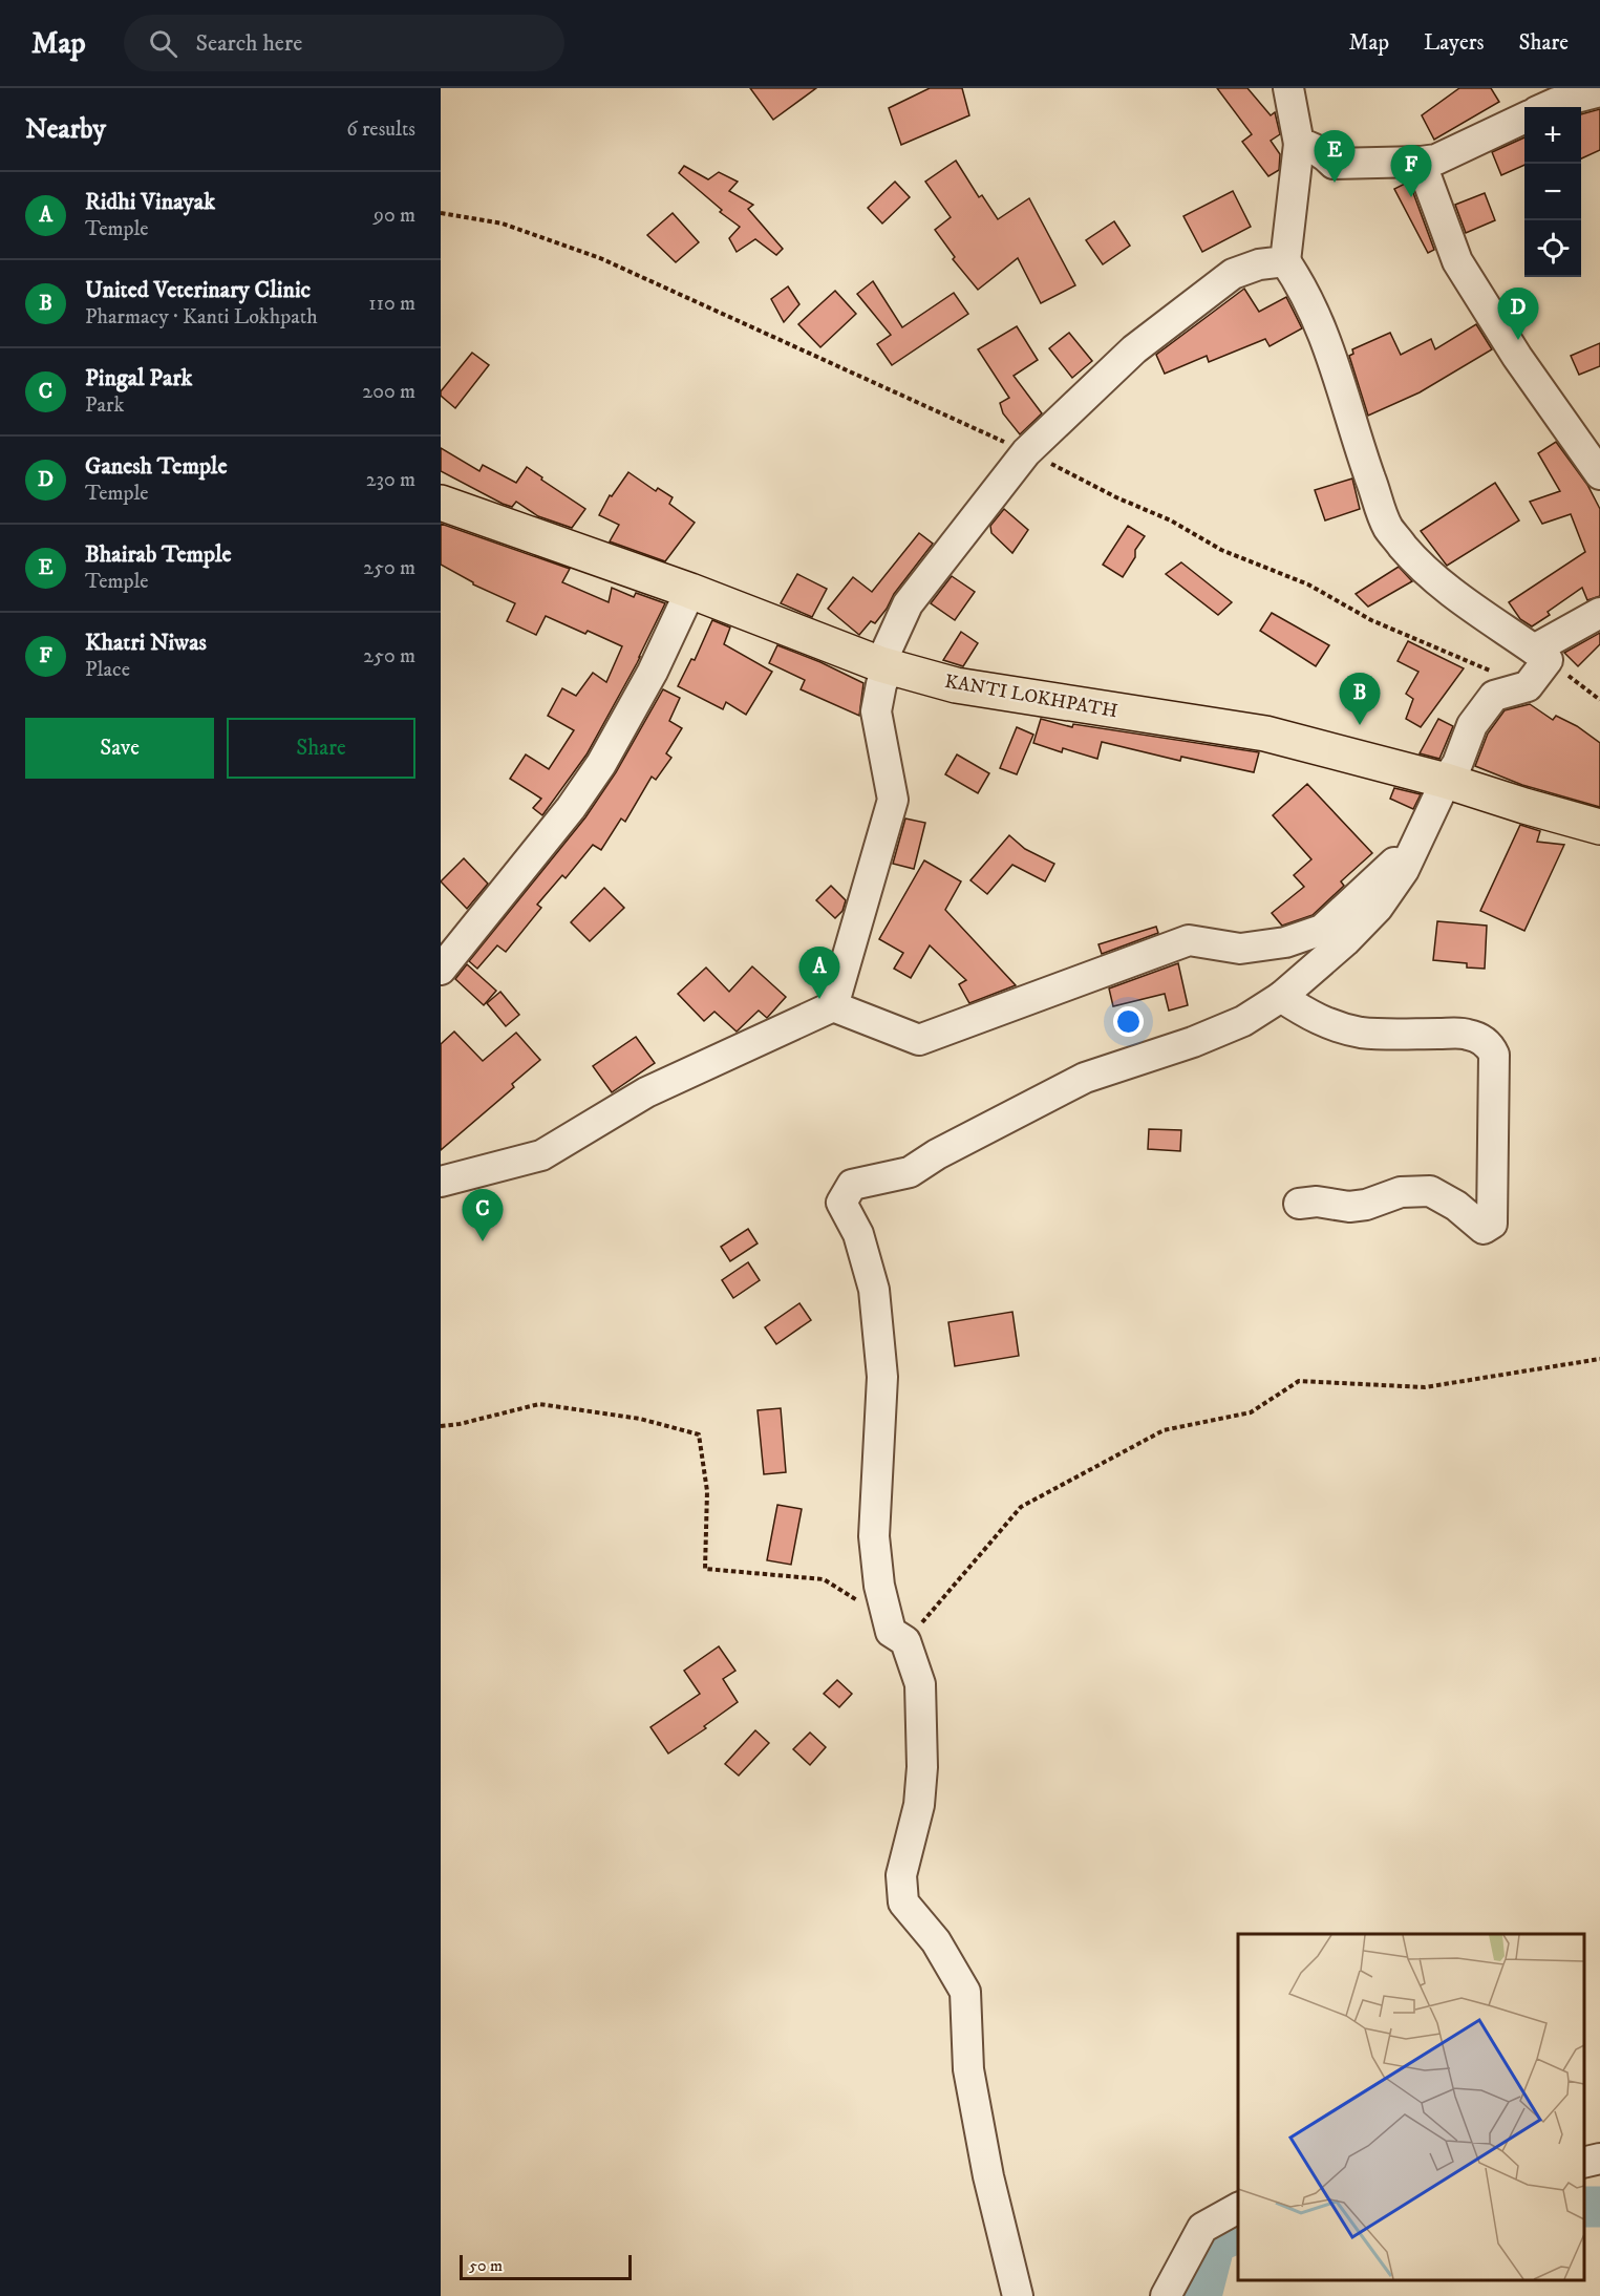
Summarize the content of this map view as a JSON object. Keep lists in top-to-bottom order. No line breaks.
{"streets":{"main road":["KANTI LOKHPATH"]},"scale_bar":"50 m","page":{"header":"Map","search":"Search here","nav":["Map","Layers","Share"],"heading":["Nearby","6 results"],"map_buttons":["+","−"],"pins":["E","F","D","B","A","C"],"list":[{"mark":"A","name":"Ridhi Vinayak","note":"Temple","value":"90 m"},{"mark":"B","name":"United Veterinary Clinic","note":"Pharmacy · Kanti Lokhpath","value":"110 m"},{"mark":"C","name":"Pingal Park","note":"Park","value":"200 m"},{"mark":"D","name":"Ganesh Temple","note":"Temple","value":"230 m"},{"mark":"E","name":"Bhairab Temple","note":"Temple","value":"250 m"},{"mark":"F","name":"Khatri Niwas","note":"Place","value":"250 m"}],"buttons":["Save","Share"],"scale":"50 m"}}
